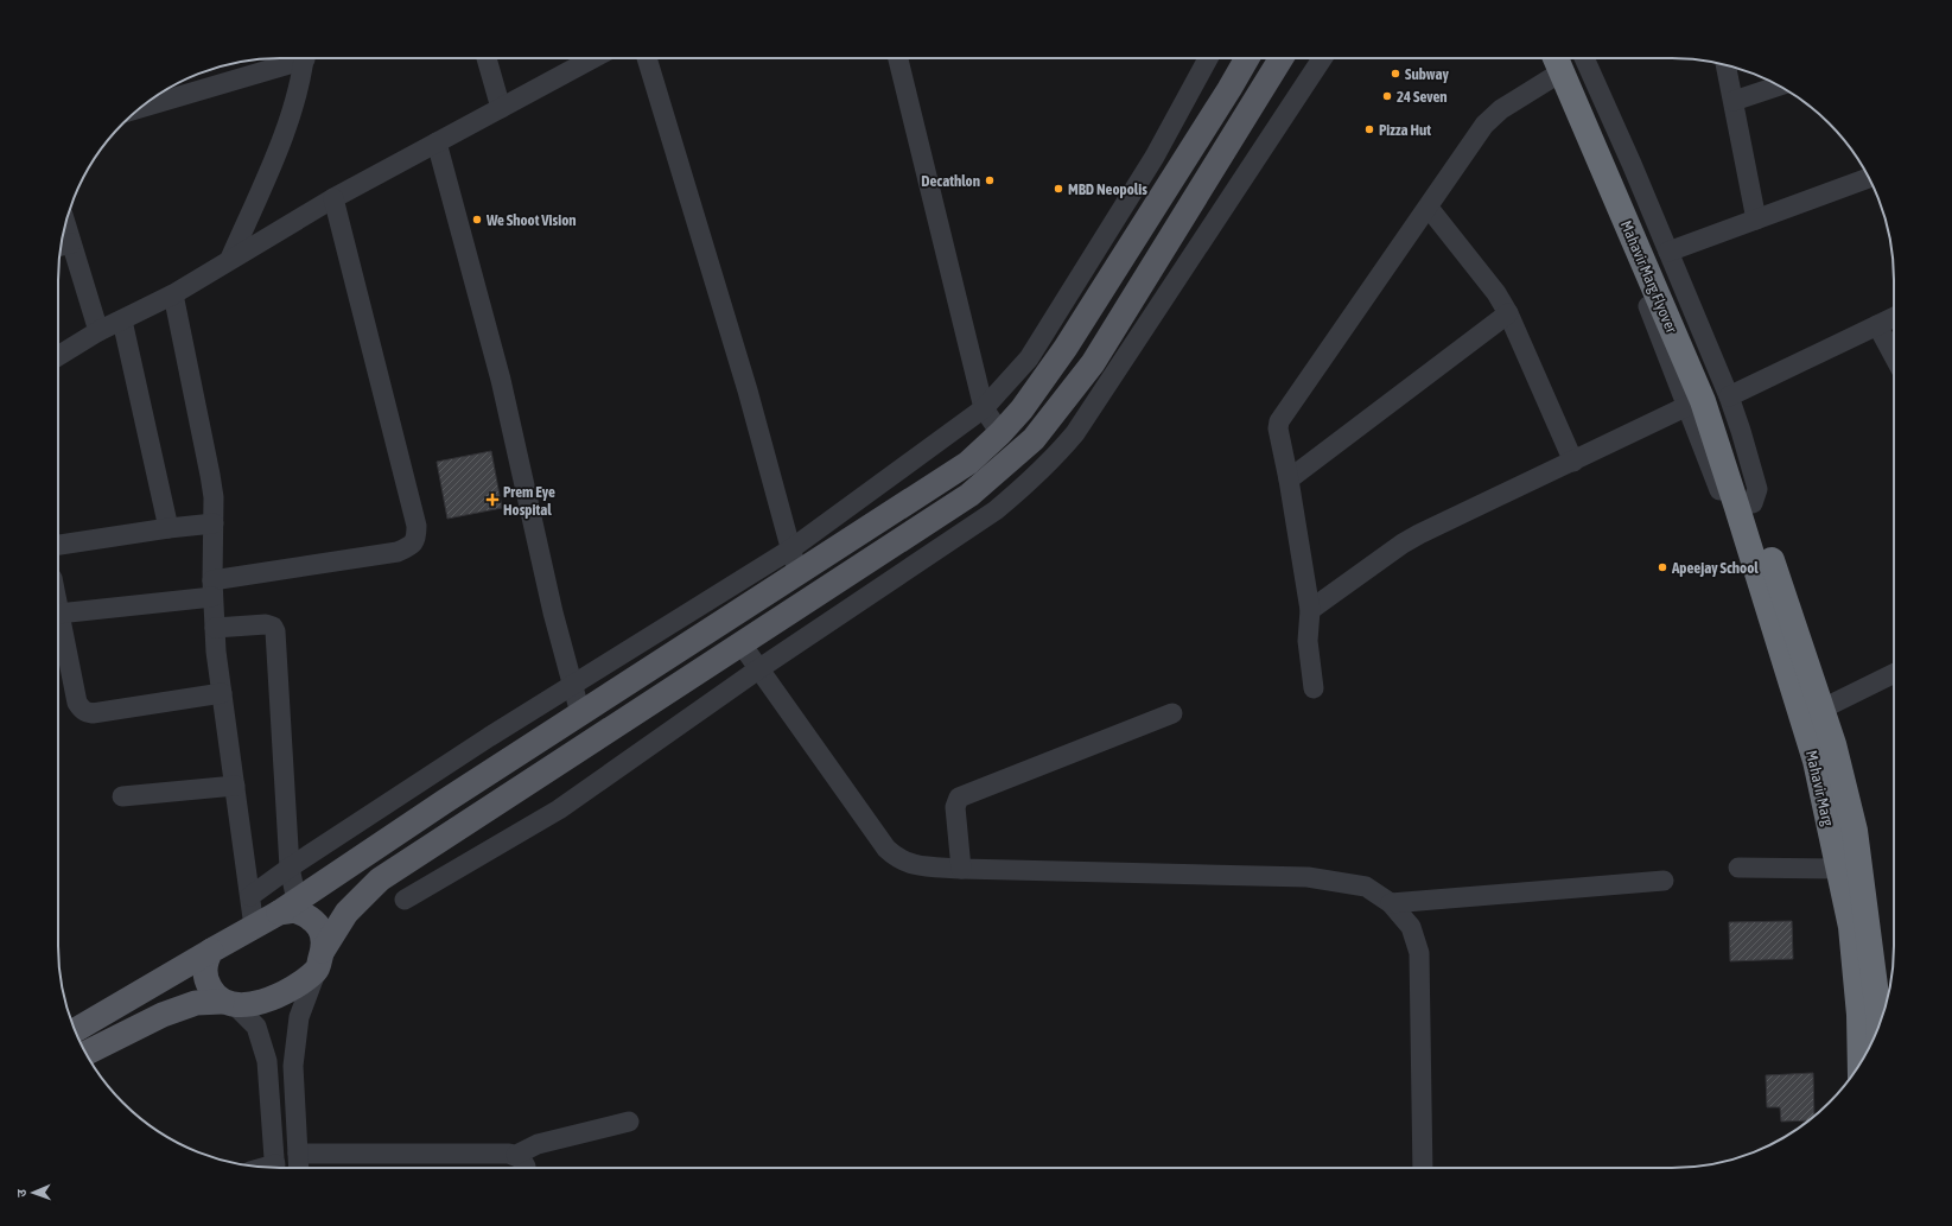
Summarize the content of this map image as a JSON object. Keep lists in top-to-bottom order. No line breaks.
{"streets":{"highway":["Mahavir Marg Flyover","Mahavir Marg"]},"crossings":[["Mahavir Marg Flyover","Mahavir Marg"]],"places":{"other":["Subway","24 Seven","Pizza Hut","Decathlon","MBD Neopolis","We Shoot Vision","Apeejay School"],"health":["Prem Eye Hospital"]},"north":"left"}
